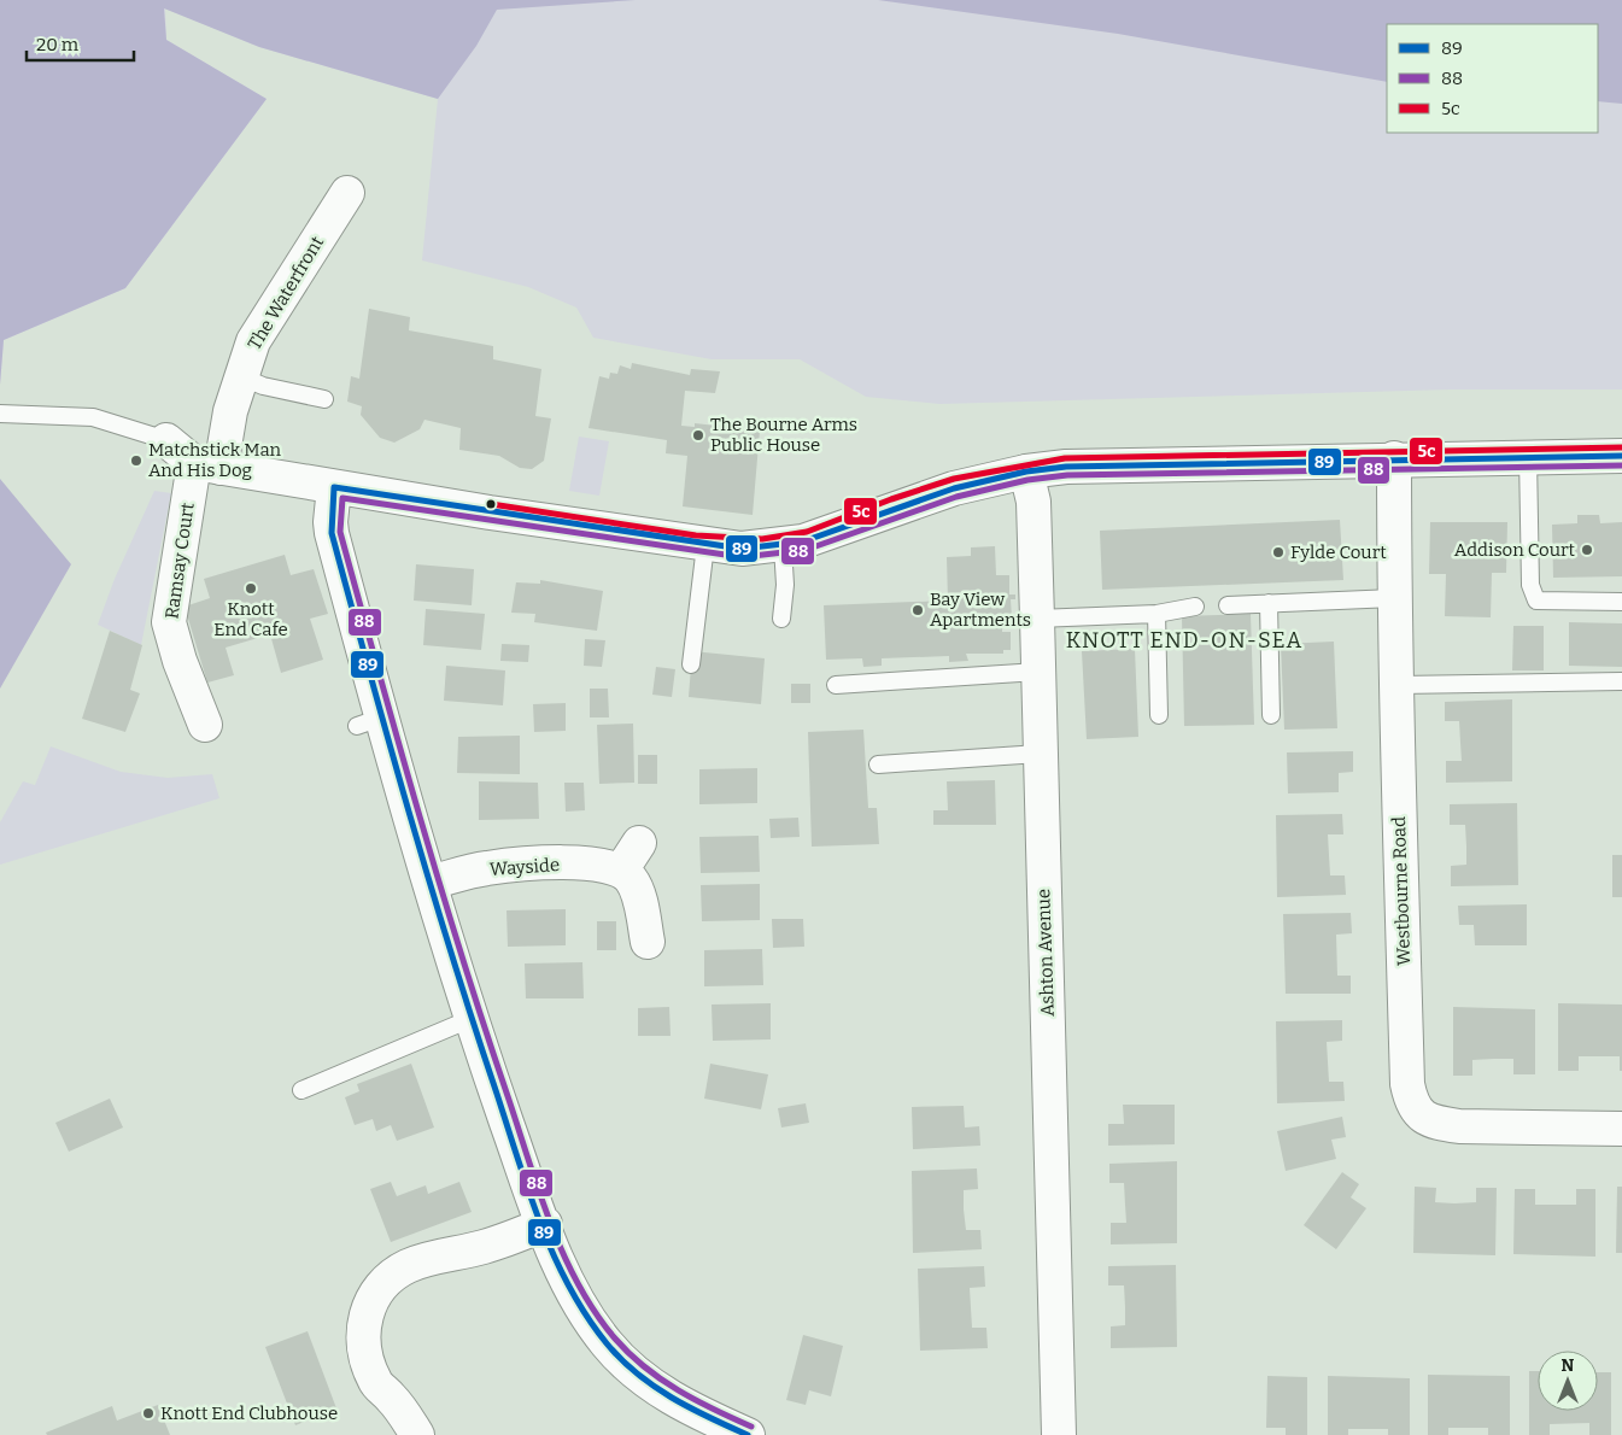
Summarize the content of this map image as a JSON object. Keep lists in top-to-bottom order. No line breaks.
{"streets":{"street":["The Waterfront","Ramsay Court","Wayside","Westbourne Road","Ashton Avenue"]},"crossings":[["The Waterfront","Ramsay Court"]],"districts":["KNOTT END-ON-SEA"],"places":["The Bourne Arms Public House","Matchstick Man And His Dog","Addison Court","Fylde Court","Knott End Cafe","Bay View Apartments","Knott End Clubhouse"],"lines":["transit line 5c","transit line 89","transit line 88"],"legend":["89","88","5c"],"scale_bar":"20 m","north":"top"}
